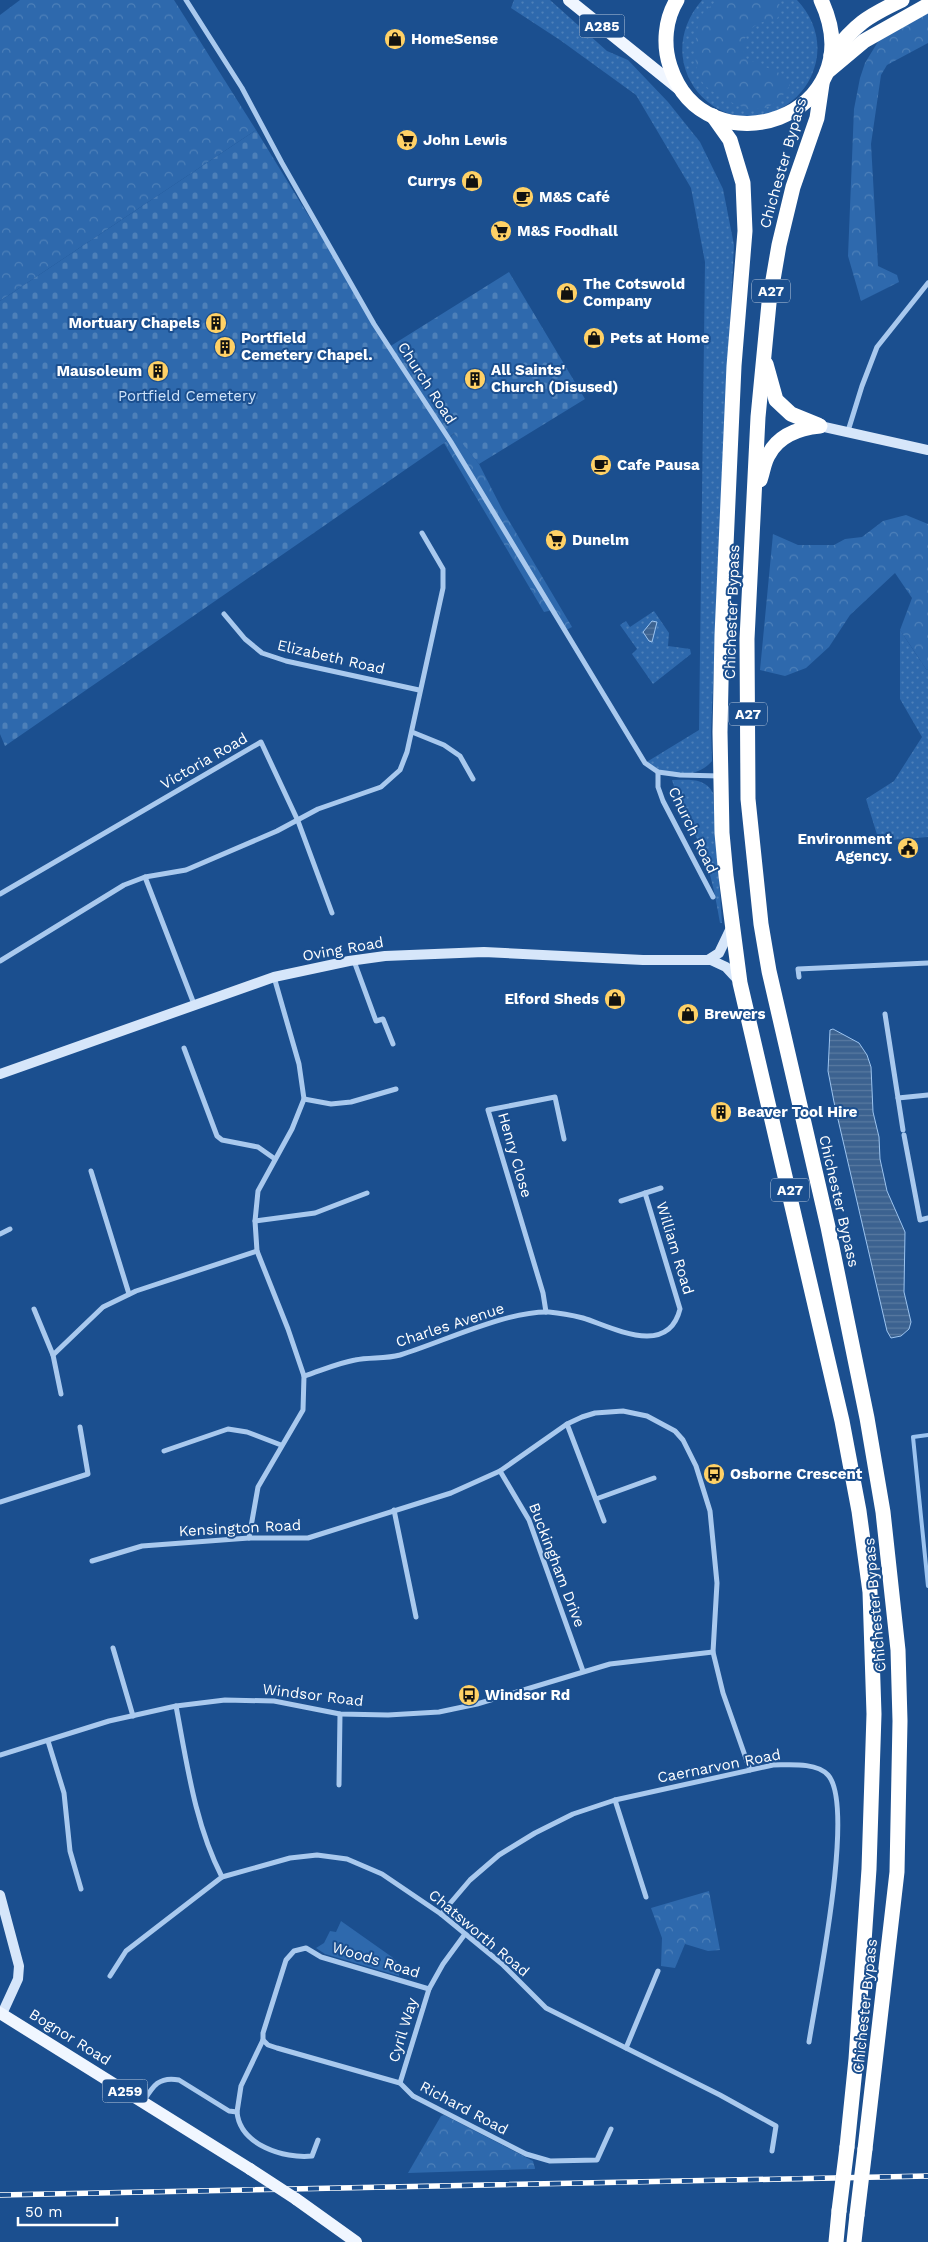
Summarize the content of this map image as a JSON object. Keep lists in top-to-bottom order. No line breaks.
{"streets":{"highway":["Chichester Bypass","A27"],"main road":["A285","Oving Road","Bognor Road","A259"],"street":["Church Road","Elizabeth Road","Victoria Road","Henry Close","William Road","Charles Avenue","Kensington Road","Buckingham Drive","Windsor Road","Caernarvon Road","Chatsworth Road","Woods Road","Cyril Way","Richard Road"]},"crossings":[["Chichester Bypass","Church Road"],["Chichester Bypass","Oving Road"],["Henry Close","William Road"],["Henry Close","Charles Avenue"],["William Road","Charles Avenue"],["Kensington Road","Buckingham Drive"],["Buckingham Drive","Windsor Road"],["Caernarvon Road","Chatsworth Road"],["Chatsworth Road","Cyril Way"],["Woods Road","Cyril Way"],["Woods Road","Richard Road"],["Cyril Way","Richard Road"]],"parks":["Portfield Cemetery"],"places":{"shop":["HomeSense","Currys","The Cotswold Company","Pets at Home","Elford Sheds","Brewers"],"supermarket":["John Lewis","M&S Foodhall","Dunelm"],"cafe":["M&S Café","Cafe Pausa"],"building":["Mortuary Chapels","Portfield Cemetery Chapel.","Mausoleum","All Saints' Church (Disused)","Beaver Tool Hire"],"public building":["Environment Agency."],"bus stop":["Osborne Crescent","Windsor Rd"]},"scale_bar":"50 m"}
